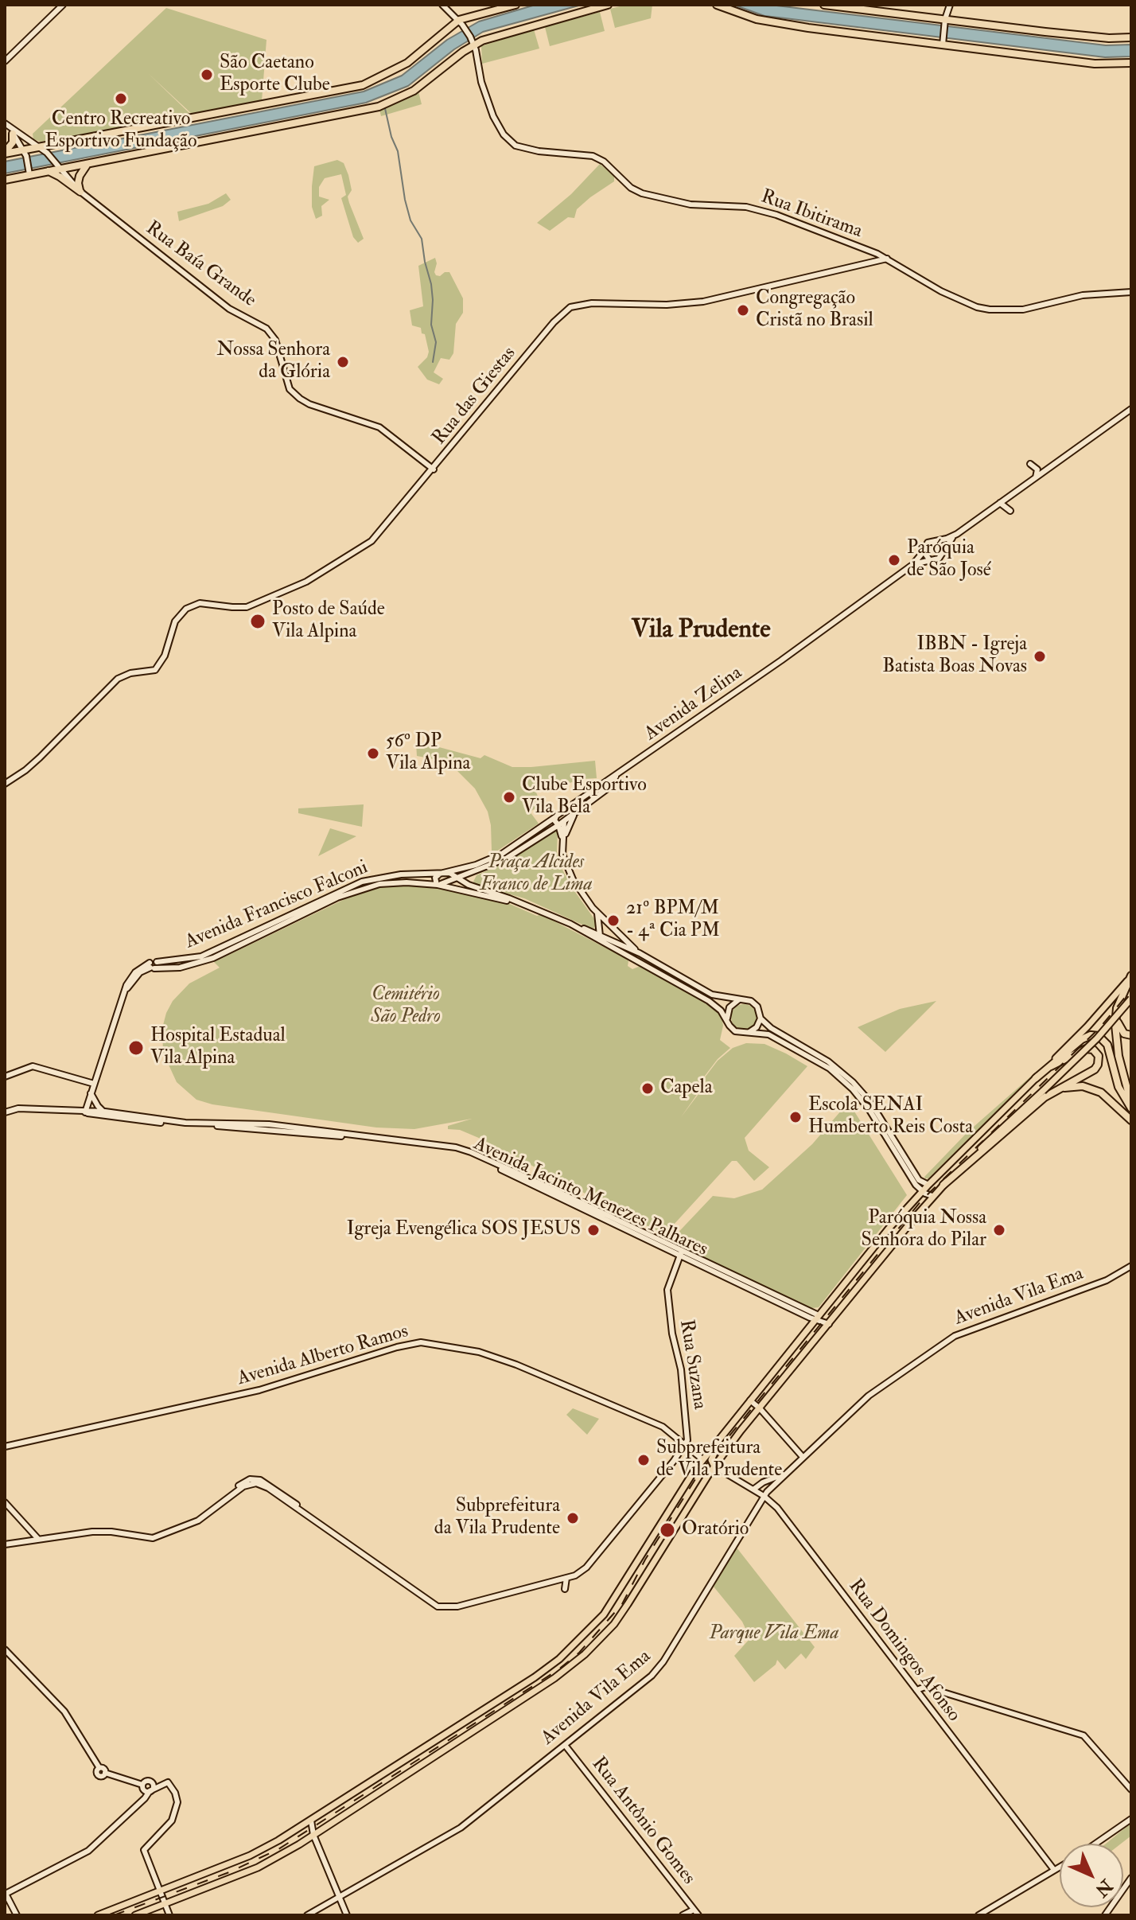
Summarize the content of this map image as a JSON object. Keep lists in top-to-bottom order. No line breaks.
{"streets":{"main road":["Rua Ibitirama","Rua Baía Grande","Rua das Giestas","Avenida Zelina","Avenida Francisco Falconi","Avenida Jacinto Menezes Palhares","Avenida Vila Ema","Avenida Alberto Ramos","Rua Suzana","Rua Domingos Afonso","Rua Antônio Gomes"]},"crossings":[["Rua Ibitirama","Rua das Giestas"],["Rua Baía Grande","Rua das Giestas"],["Avenida Jacinto Menezes Palhares","Rua Suzana"],["Avenida Vila Ema","Rua Domingos Afonso"],["Avenida Vila Ema","Rua Antônio Gomes"],["Avenida Alberto Ramos","Rua Suzana"]],"districts":["Vila Prudente"],"parks":["Praça Alcides Franco de Lima","Cemitério São Pedro","Parque Vila Ema"],"places":["São Caetano Esporte Clube","Centro Recreativo Esportivo Fundação","Congregação Cristã no Brasil","Nossa Senhora da Glória","Paróquia de São José","Posto de Saúde Vila Alpina","IBBN - Igreja Batista Boas Novas","56º DP Vila Alpina","Clube Esportivo Vila Bela","21º BPM/M - 4ª Cia PM","Hospital Estadual Vila Alpina","Capela","Escola SENAI Humberto Reis Costa","Igreja Evengélica SOS JESUS","Paróquia Nossa Senhora do Pilar","Subprefeitura de Vila Prudente","Subprefeitura da Vila Prudente","Oratório"],"north":"bottom right"}
